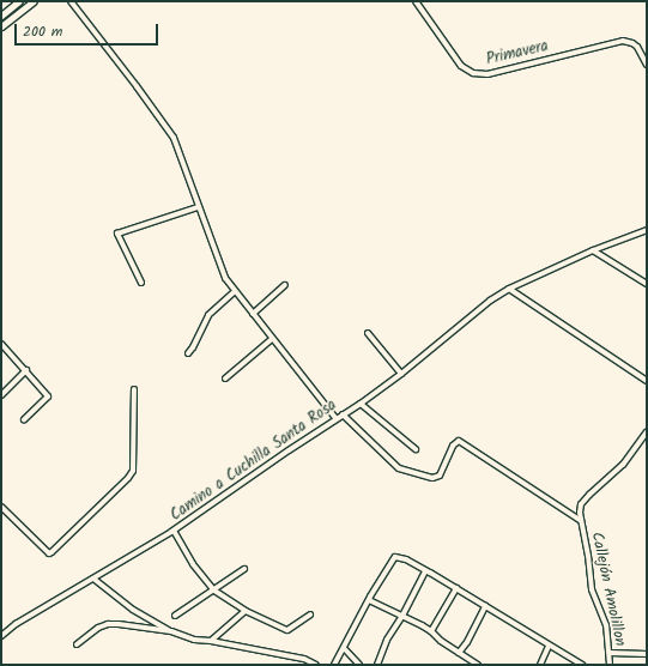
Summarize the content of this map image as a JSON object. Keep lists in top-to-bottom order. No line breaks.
{"streets":{"street":["Primavera","Camino a Cuchilla Santa Rosa","Callejón Amolillon"]},"scale_bar":"200 m"}
